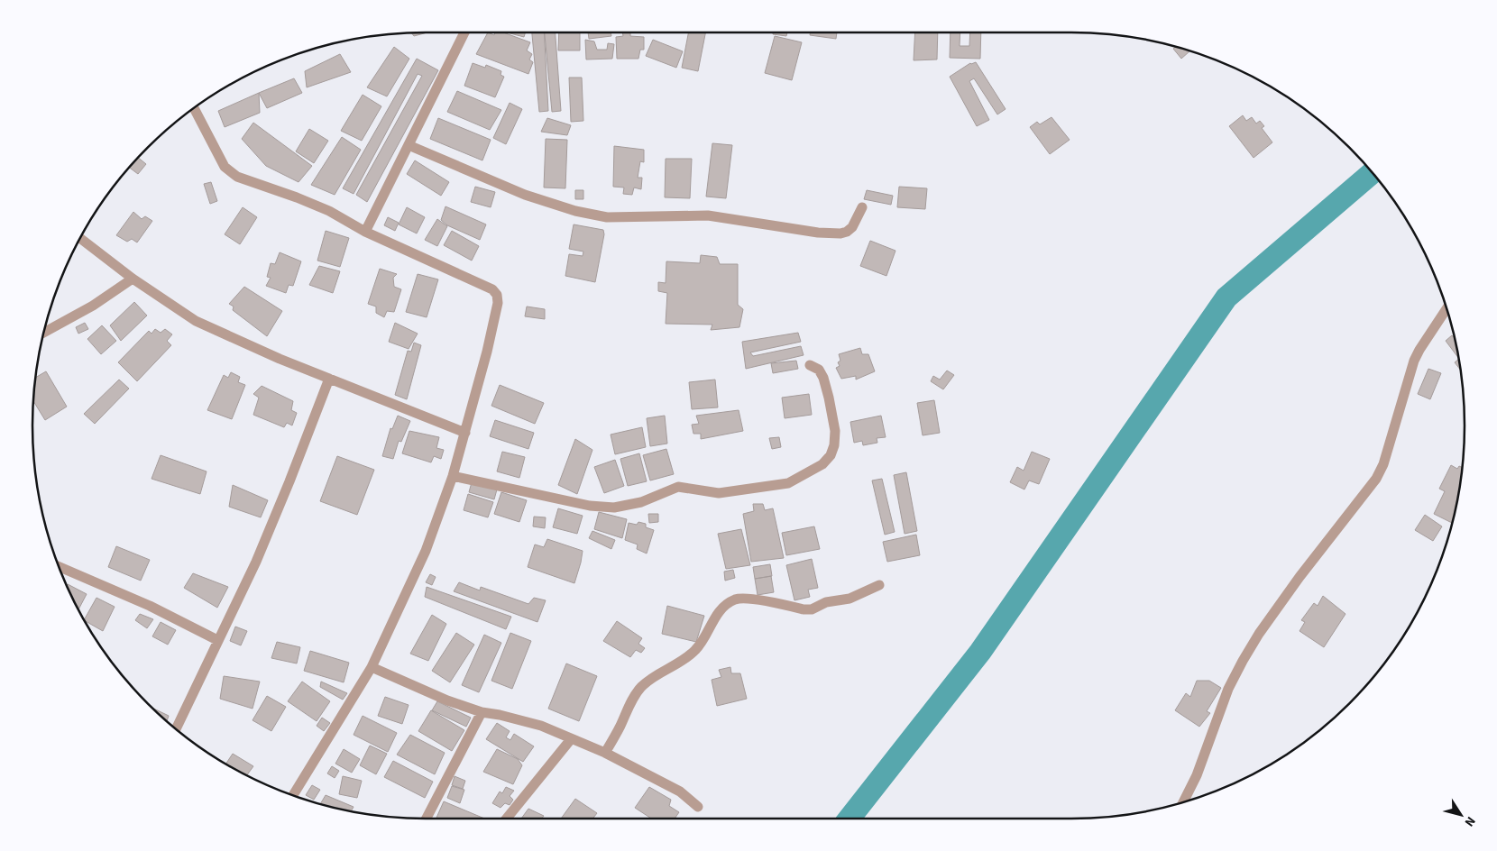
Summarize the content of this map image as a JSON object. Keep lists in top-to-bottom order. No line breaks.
{"north":"bottom right"}
